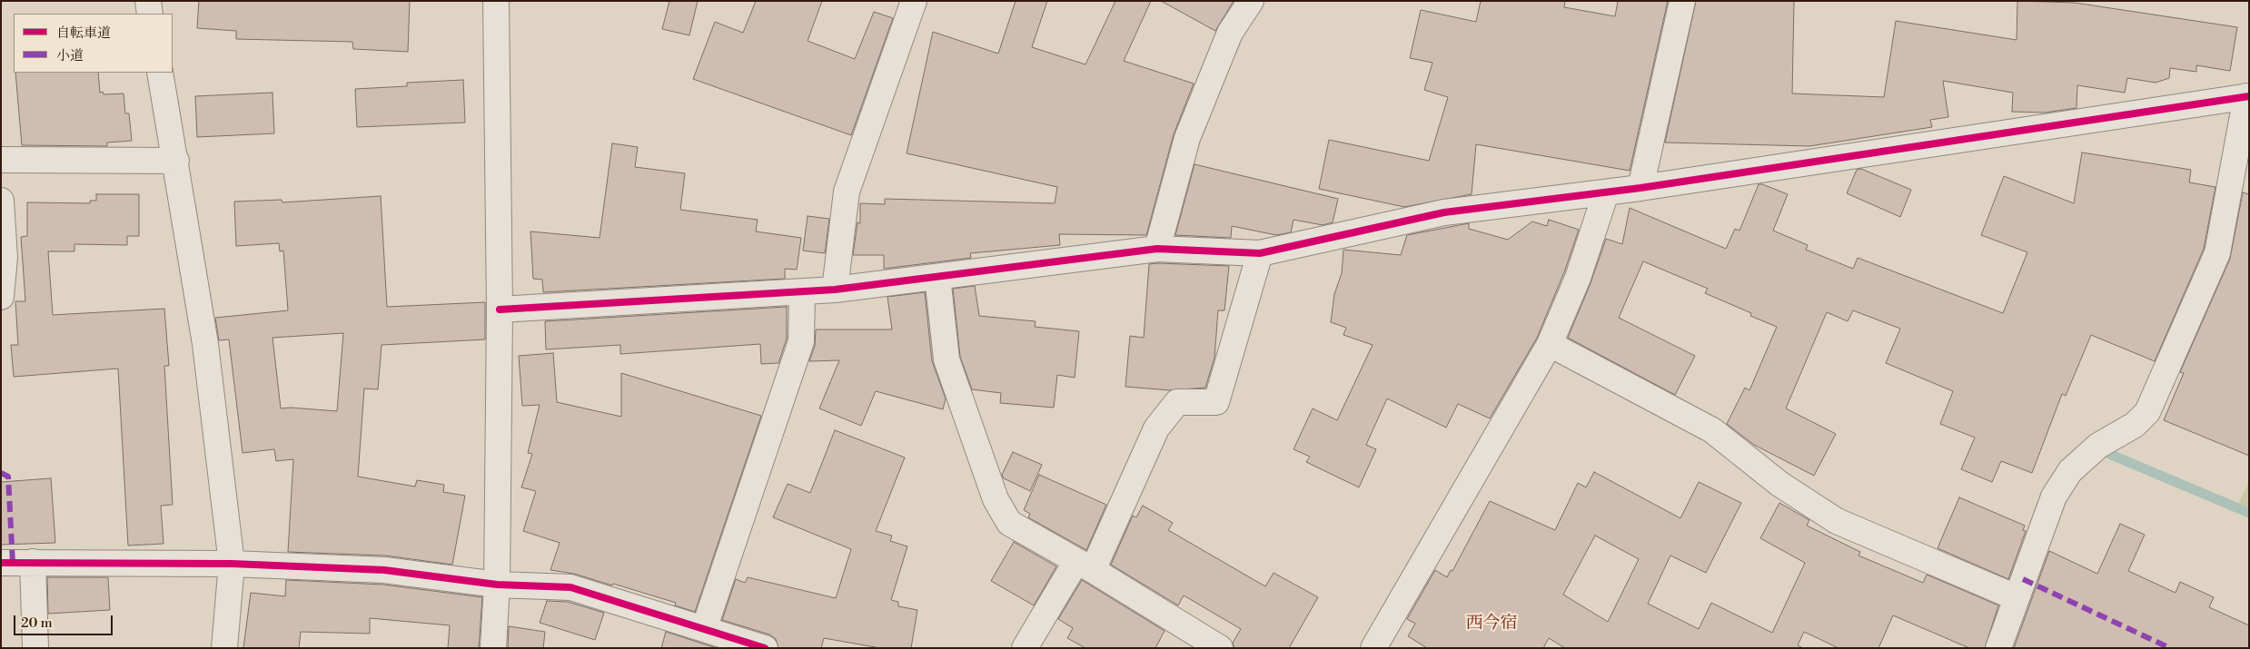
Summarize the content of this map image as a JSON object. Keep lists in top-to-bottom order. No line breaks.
{"districts":["西今宿"],"legend":["自転車道","小道"],"scale_bar":"20 m"}
